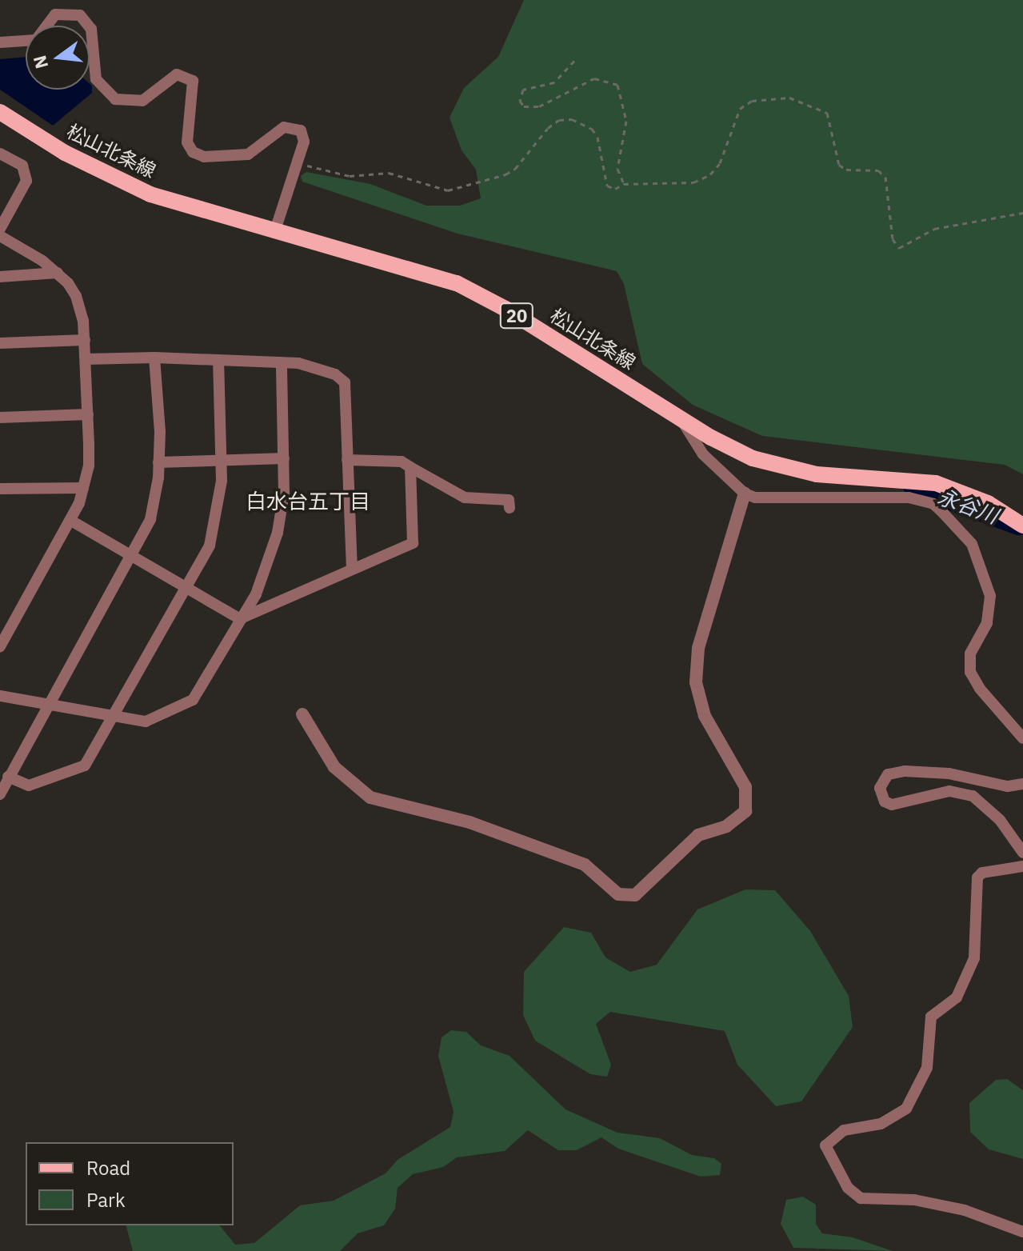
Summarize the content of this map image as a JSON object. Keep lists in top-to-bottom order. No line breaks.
{"streets":{"main road":["松山北条線","20"]},"districts":["白水台五丁目"],"water":["永谷川"],"legend":["Road","Park"],"north":"left"}
